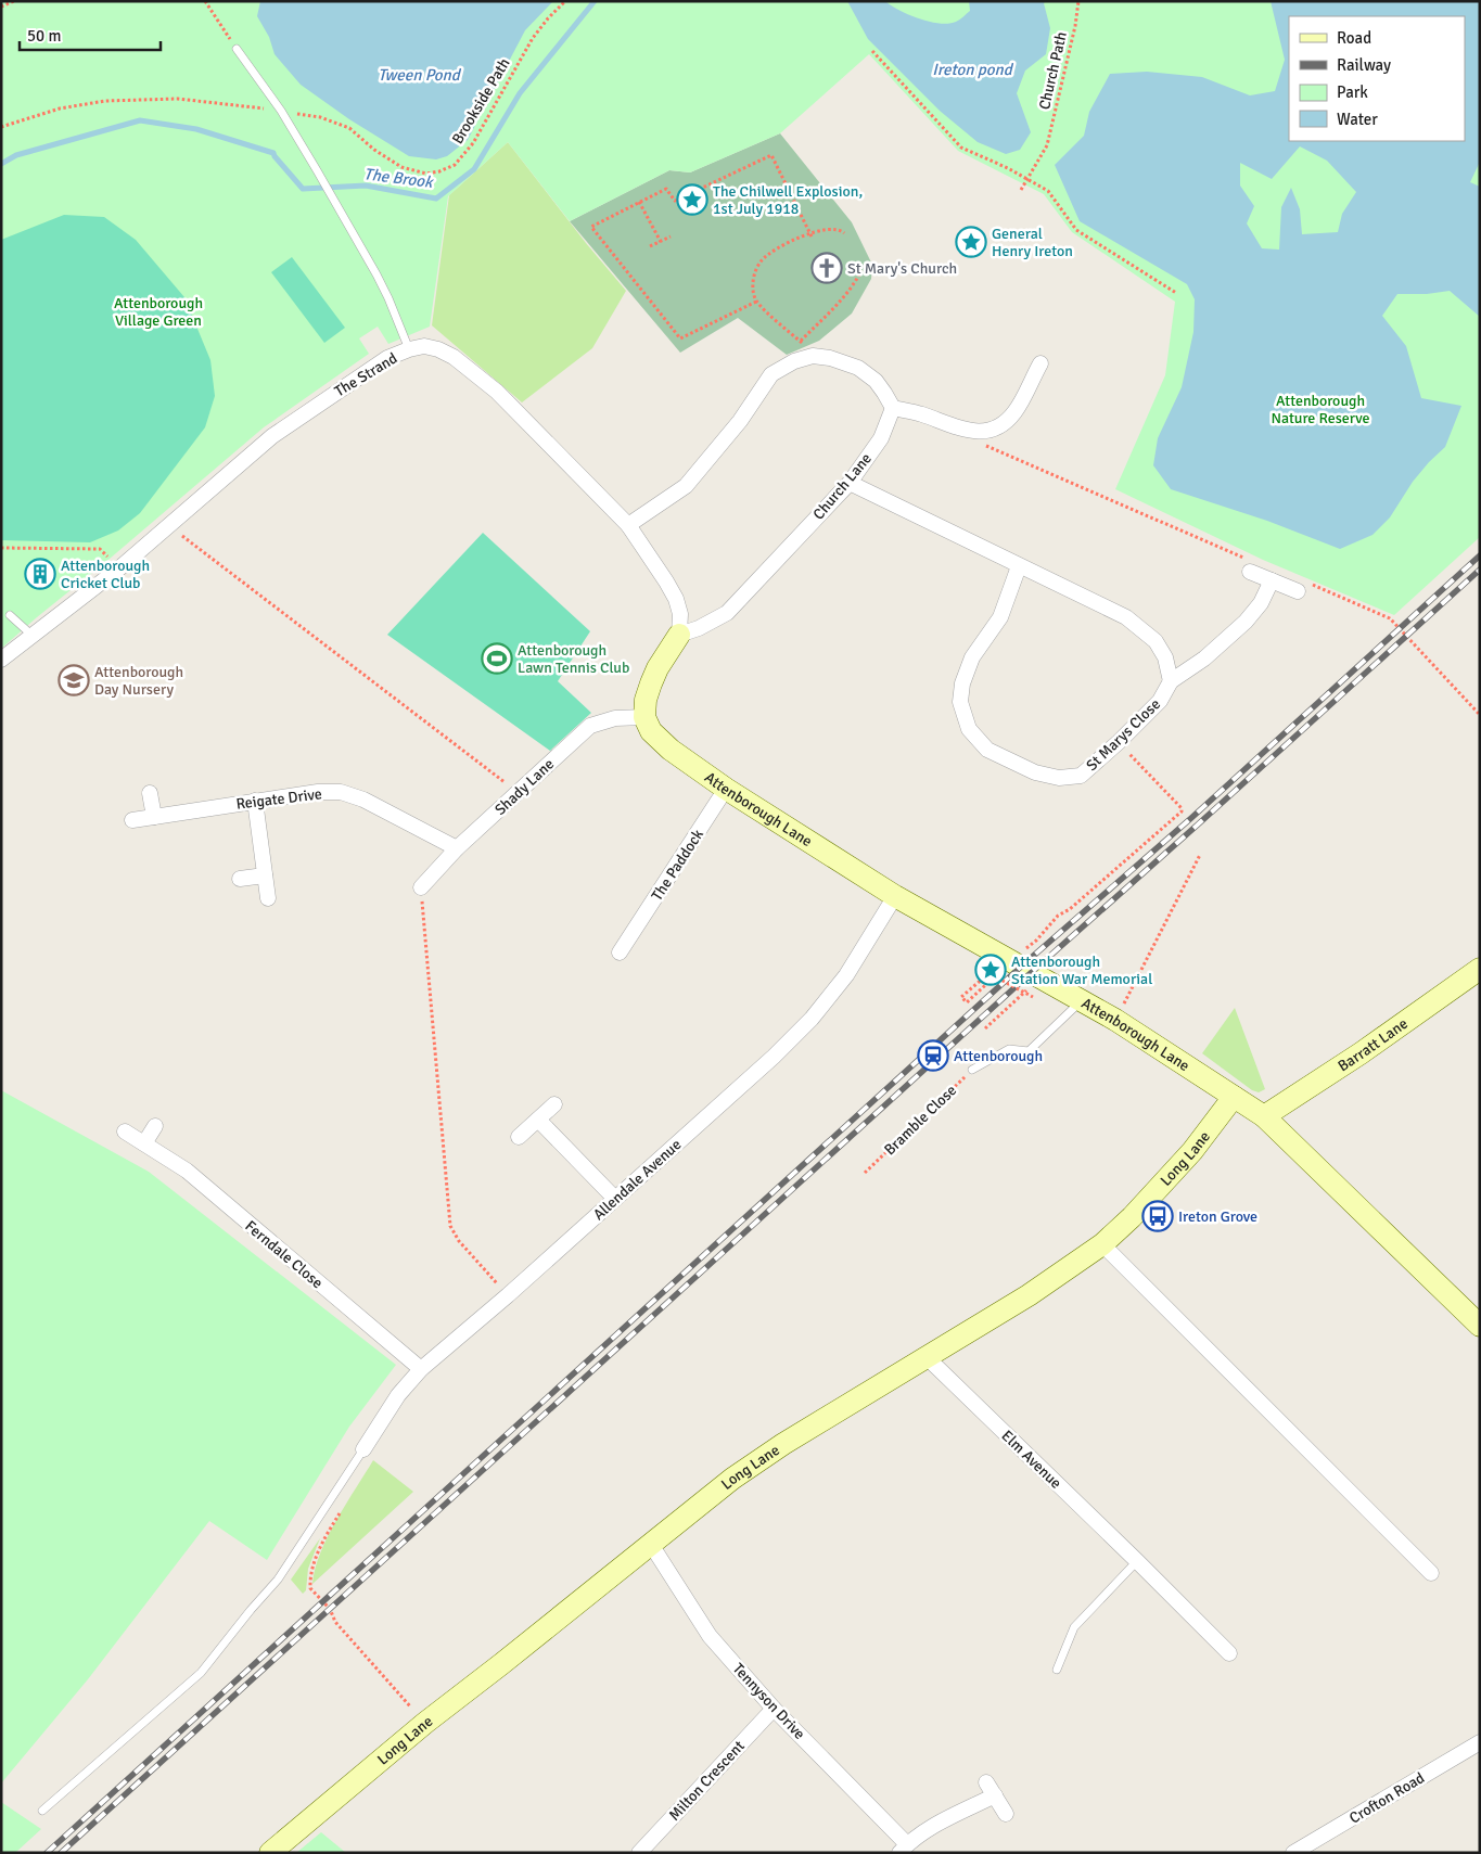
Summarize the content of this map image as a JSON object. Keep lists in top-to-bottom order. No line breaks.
{"streets":{"street":["The Strand","Church Lane","St Marys Close","Shady Lane","Reigate Drive","Attenborough Lane","The Paddock","Barratt Lane","Long Lane","Allendale Avenue","Ferndale Close","Elm Avenue","Tennyson Drive","Milton Crescent","Crofton Road"],"path":["Church Path","Brookside Path","Bramble Close"]},"crossings":[["The Strand","Church Lane"],["Shady Lane","Reigate Drive"],["Shady Lane","Attenborough Lane"],["Attenborough Lane","The Paddock"],["Attenborough Lane","Barratt Lane"],["Attenborough Lane","Long Lane"],["Attenborough Lane","Allendale Avenue"],["Long Lane","Elm Avenue"],["Long Lane","Tennyson Drive"],["Allendale Avenue","Ferndale Close"],["Tennyson Drive","Milton Crescent"]],"water":["Ireton pond","Tween Pond","The Brook"],"parks":["Attenborough Village Green","Attenborough Nature Reserve"],"places":{"place":["The Chilwell Explosion, 1st July 1918","General Henry Ireton","Attenborough Station War Memorial"],"church":["St Mary's Church"],"building":["Attenborough Cricket Club"],"sports":["Attenborough Lawn Tennis Club"],"school or university":["Attenborough Day Nursery"],"station":["Attenborough"],"bus stop":["Ireton Grove"]},"legend":["Road","Railway","Park","Water"],"scale_bar":"50 m"}
